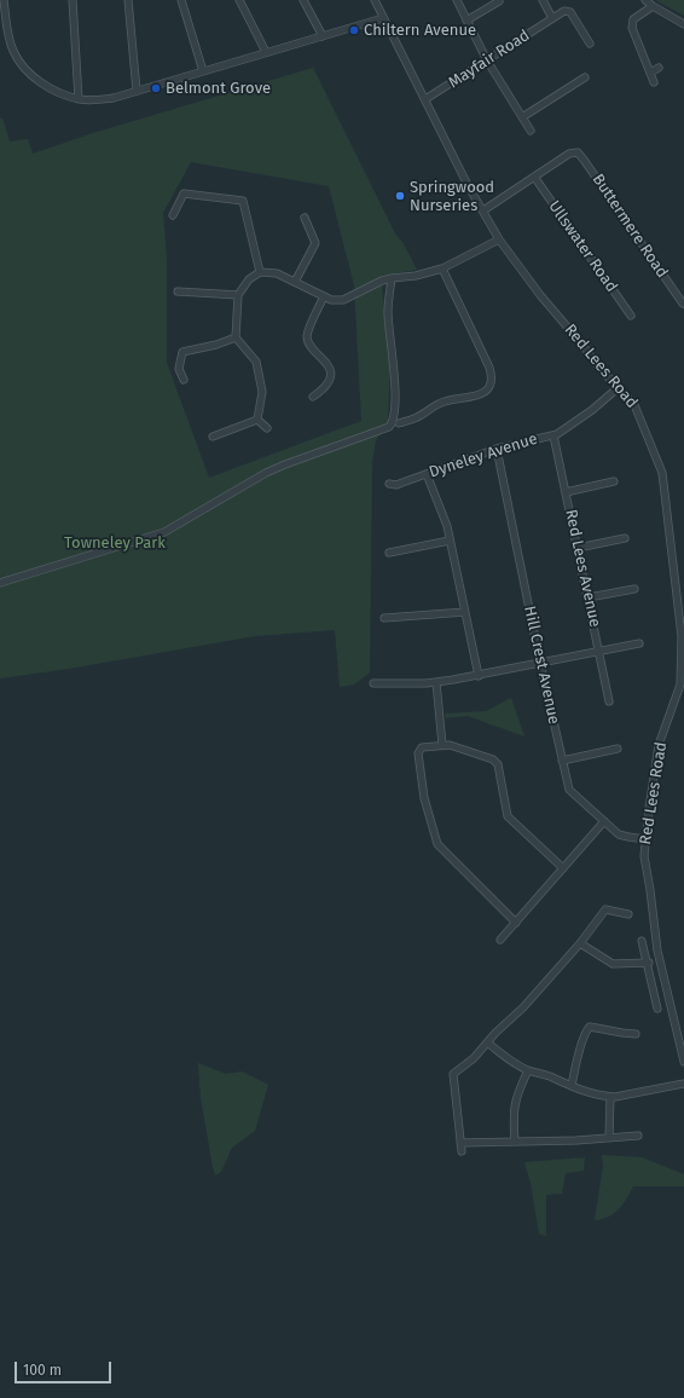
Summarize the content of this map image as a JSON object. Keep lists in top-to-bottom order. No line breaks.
{"streets":{"street":["Mayfair Road","Buttermere Road","Ullswater Road","Red Lees Road","Dyneley Avenue","Red Lees Avenue","Hill Crest Avenue"]},"crossings":[["Mayfair Road","Red Lees Road"],["Buttermere Road","Ullswater Road"],["Red Lees Road","Dyneley Avenue"],["Red Lees Road","Hill Crest Avenue"],["Dyneley Avenue","Red Lees Avenue"],["Dyneley Avenue","Hill Crest Avenue"]],"parks":["Towneley Park"],"places":["Chiltern Avenue","Belmont Grove","Springwood Nurseries"],"scale_bar":"100 m"}
